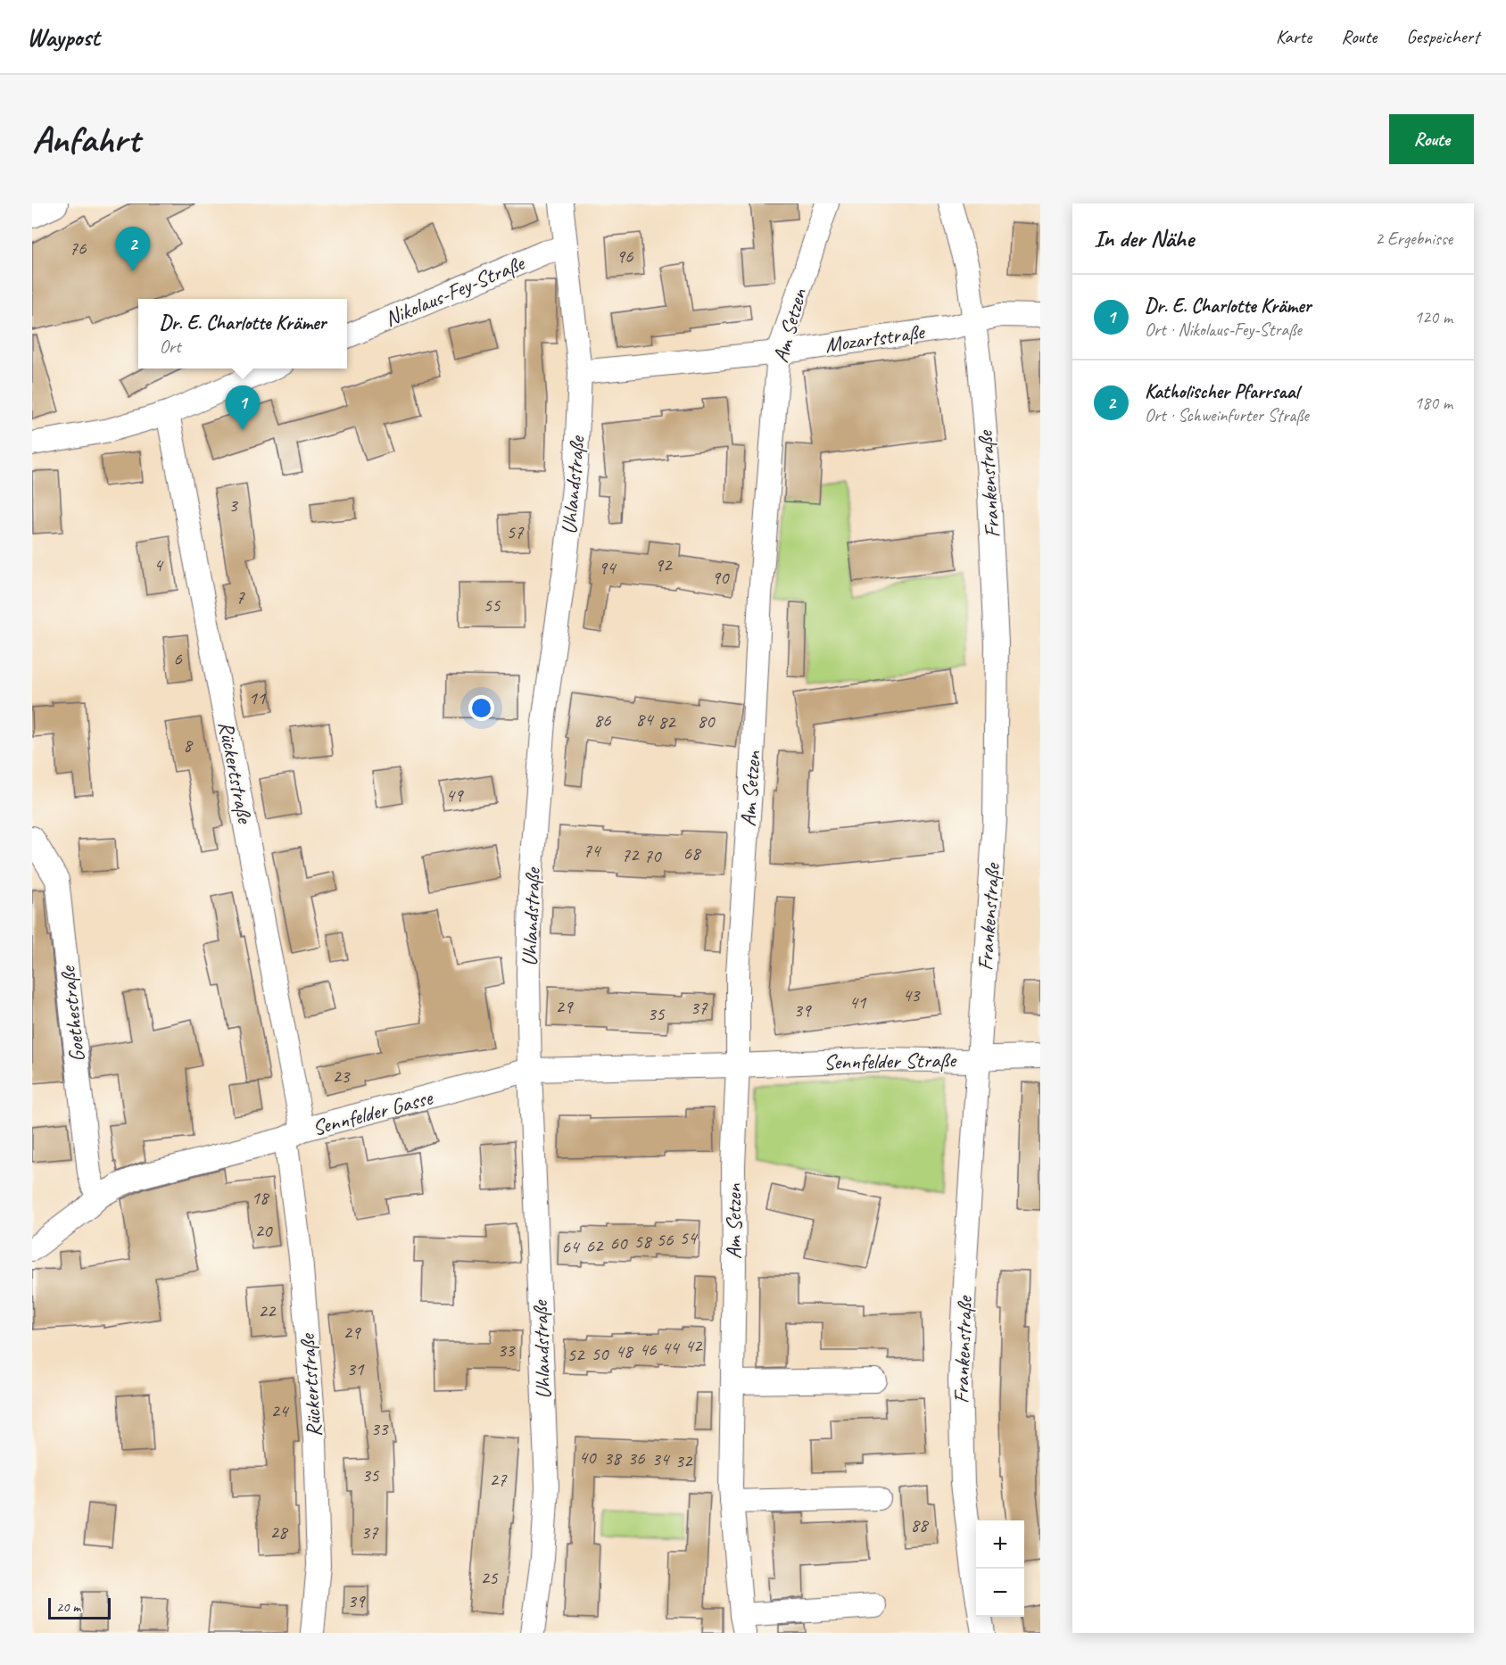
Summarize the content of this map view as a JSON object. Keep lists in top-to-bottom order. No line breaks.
{"streets":{"street":["Nikolaus-Fey-Straße","Am Setzen","Mozartstraße","Frankenstraße","Uhlandstraße","Rückertstraße","Goethestraße","Sennfelder Straße","Sennfelder Gasse"]},"crossings":[["Nikolaus-Fey-Straße","Uhlandstraße"],["Am Setzen","Mozartstraße"],["Am Setzen","Sennfelder Straße"],["Am Setzen","Sennfelder Gasse"],["Mozartstraße","Frankenstraße"],["Mozartstraße","Uhlandstraße"],["Frankenstraße","Sennfelder Straße"],["Uhlandstraße","Sennfelder Gasse"],["Rückertstraße","Sennfelder Gasse"],["Goethestraße","Sennfelder Gasse"],["Sennfelder Straße","Sennfelder Gasse"]],"house_numbers":["76","96","3","57","4","92","94","90","7","55","6","11","84","86","80","82","8","49","74","68","72","70","43","41","29","37","39","35","23","18","20","54","56","58","60","62","64","22","29","42","44","46","33","48","50","52","31","24","33","40","38","36","34","32","35","27","88","28","37","25","39"],"scale_bar":"20 m","page":{"header":"Waypost","nav":["Karte","Route","Gespeichert"],"buttons":"Route","title":"Anfahrt","heading":["In der Nähe","2 Ergebnisse"],"pins":["2","1"],"list":[{"mark":"1","name":"Dr. E. Charlotte Krämer","note":"Ort · Nikolaus-Fey-Straße","value":"120 m"},{"mark":"2","name":"Katholischer Pfarrsaal","note":"Ort · Schweinfurter Straße","value":"180 m"}],"popup":["Dr. E. Charlotte Krämer","Ort"],"map_buttons":["+","−"],"scale":"20 m"}}
